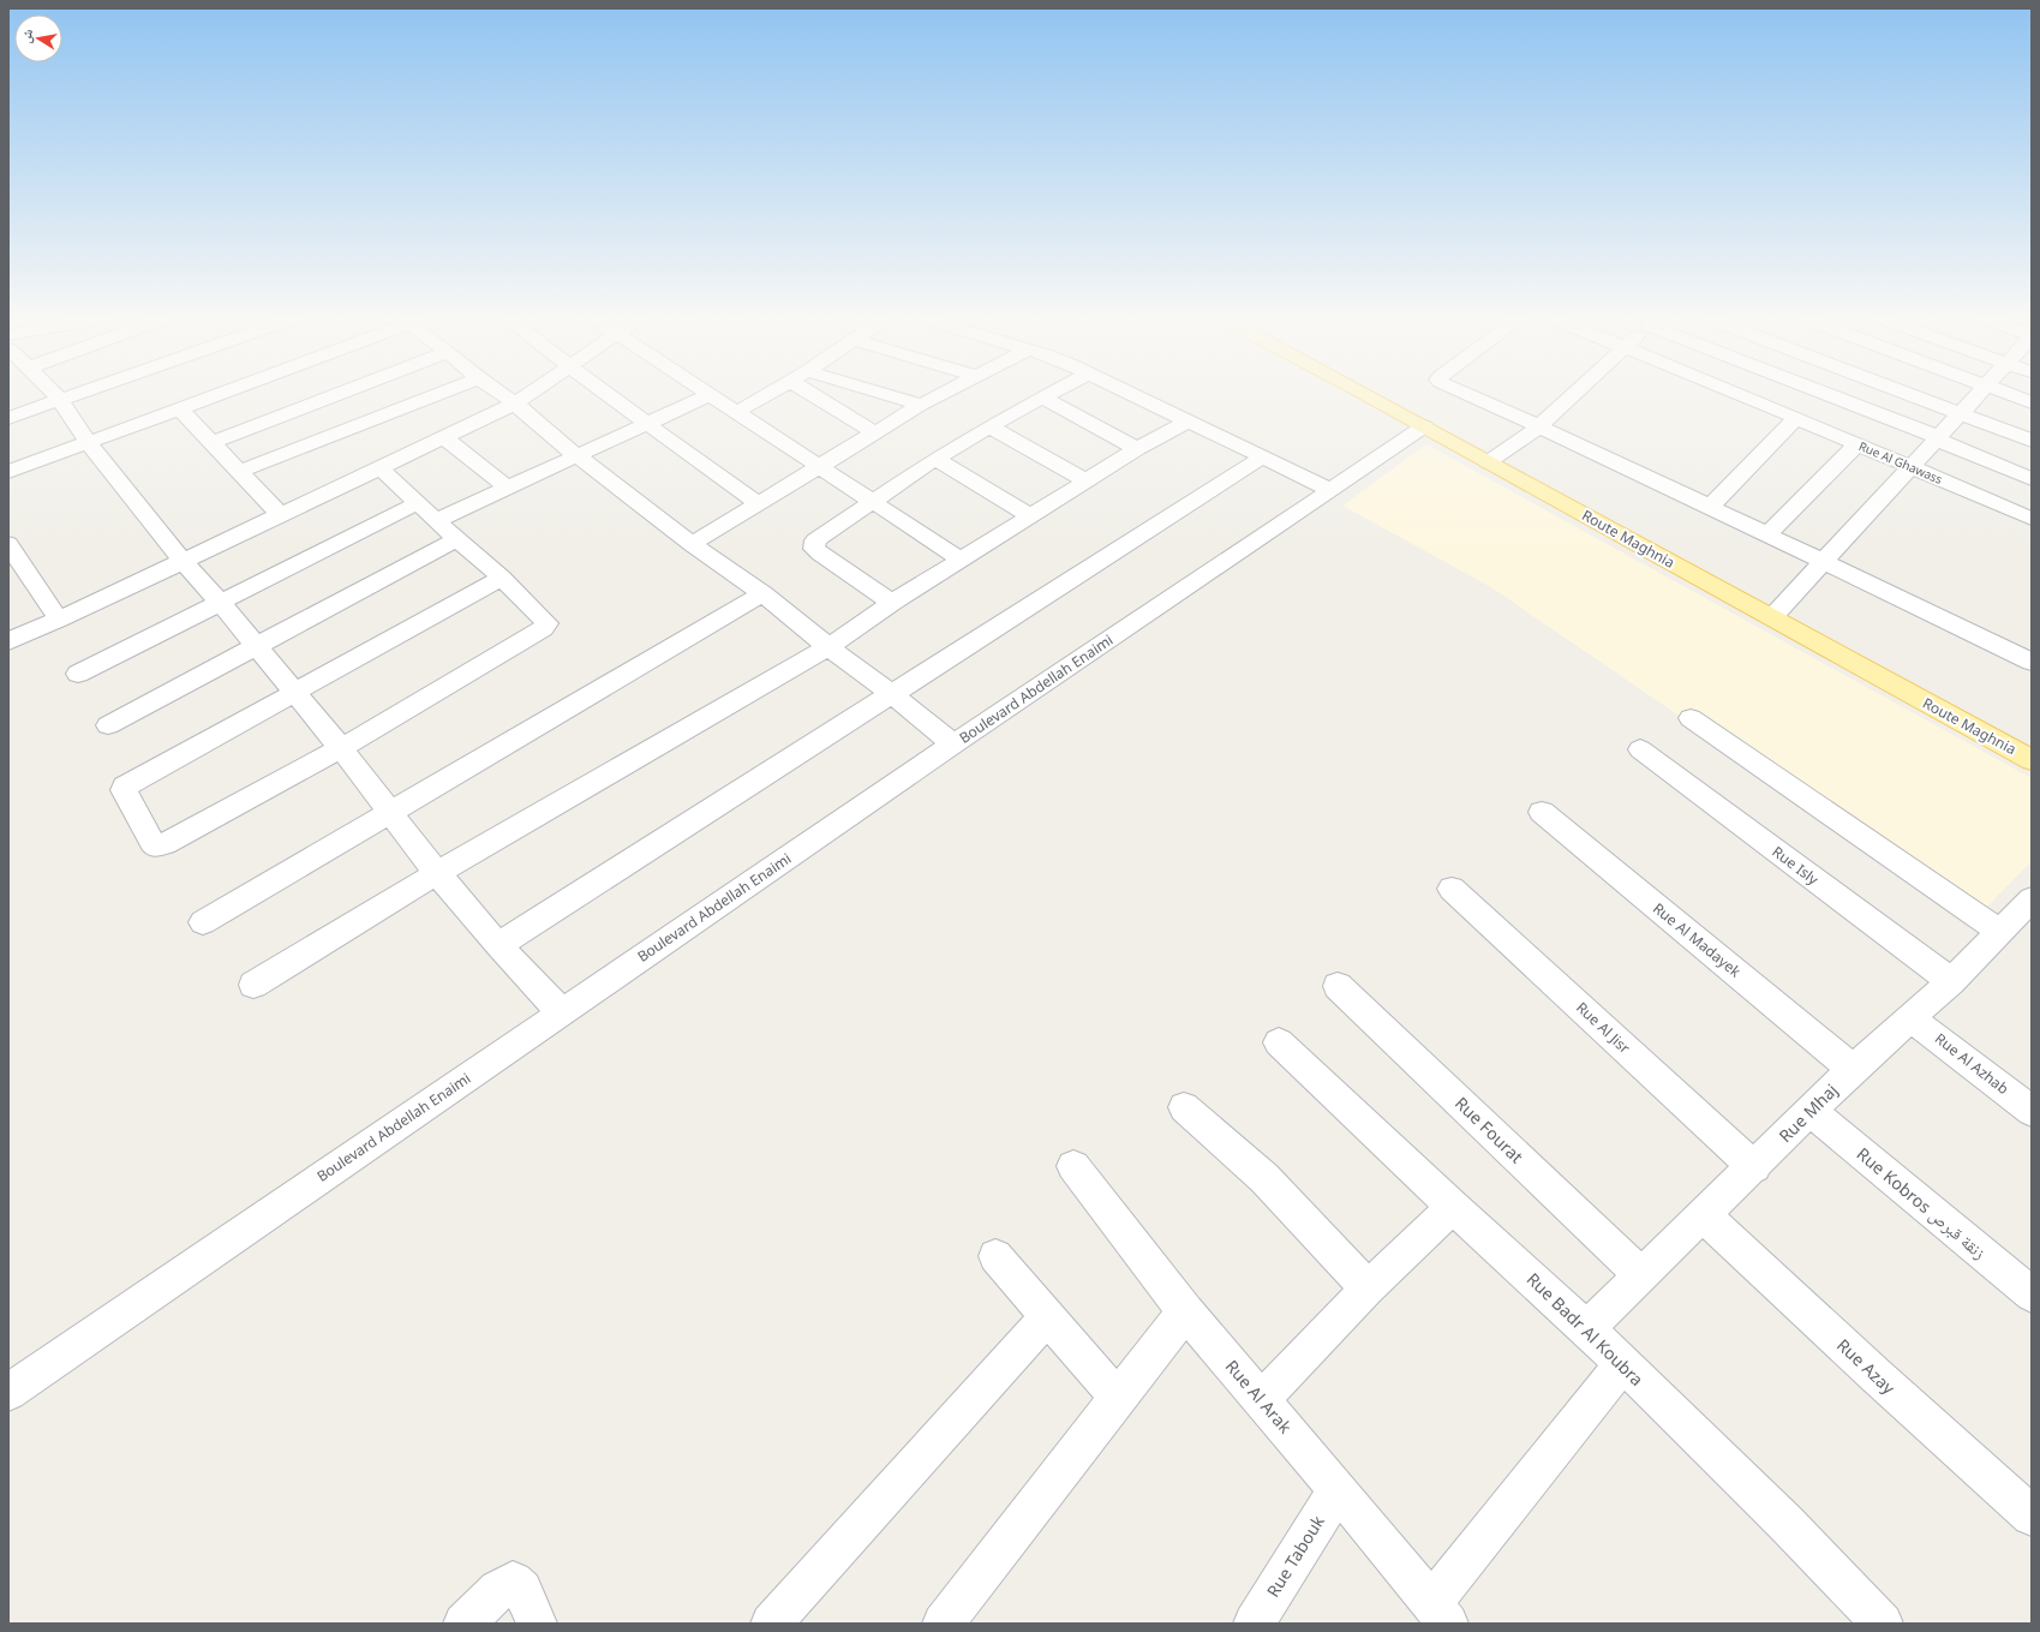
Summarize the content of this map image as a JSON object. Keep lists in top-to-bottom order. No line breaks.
{"streets":{"main road":["Route Maghnia"],"street":["Rue Al Ghawass","Boulevard Abdellah Enaimi","Rue Isly","Rue Al Madayek","Rue Al Jisr","Rue Al Azhab","Rue Mhaj","Rue Fourat","Rue Kobros زنقة قبرص","Rue Badr Al Koubra","Rue Azay","Rue Al Arak","Rue Tabouk"]},"crossings":[["Route Maghnia","Boulevard Abdellah Enaimi"],["Rue Isly","Rue Mhaj"],["Rue Al Madayek","Rue Mhaj"],["Rue Al Jisr","Rue Mhaj"],["Rue Al Azhab","Rue Mhaj"],["Rue Mhaj","Rue Fourat"],["Rue Mhaj","Rue Kobros زنقة قبرص"],["Rue Mhaj","Rue Badr Al Koubra"],["Rue Mhaj","Rue Azay"],["Rue Al Arak","Rue Tabouk"]],"north":"left"}
